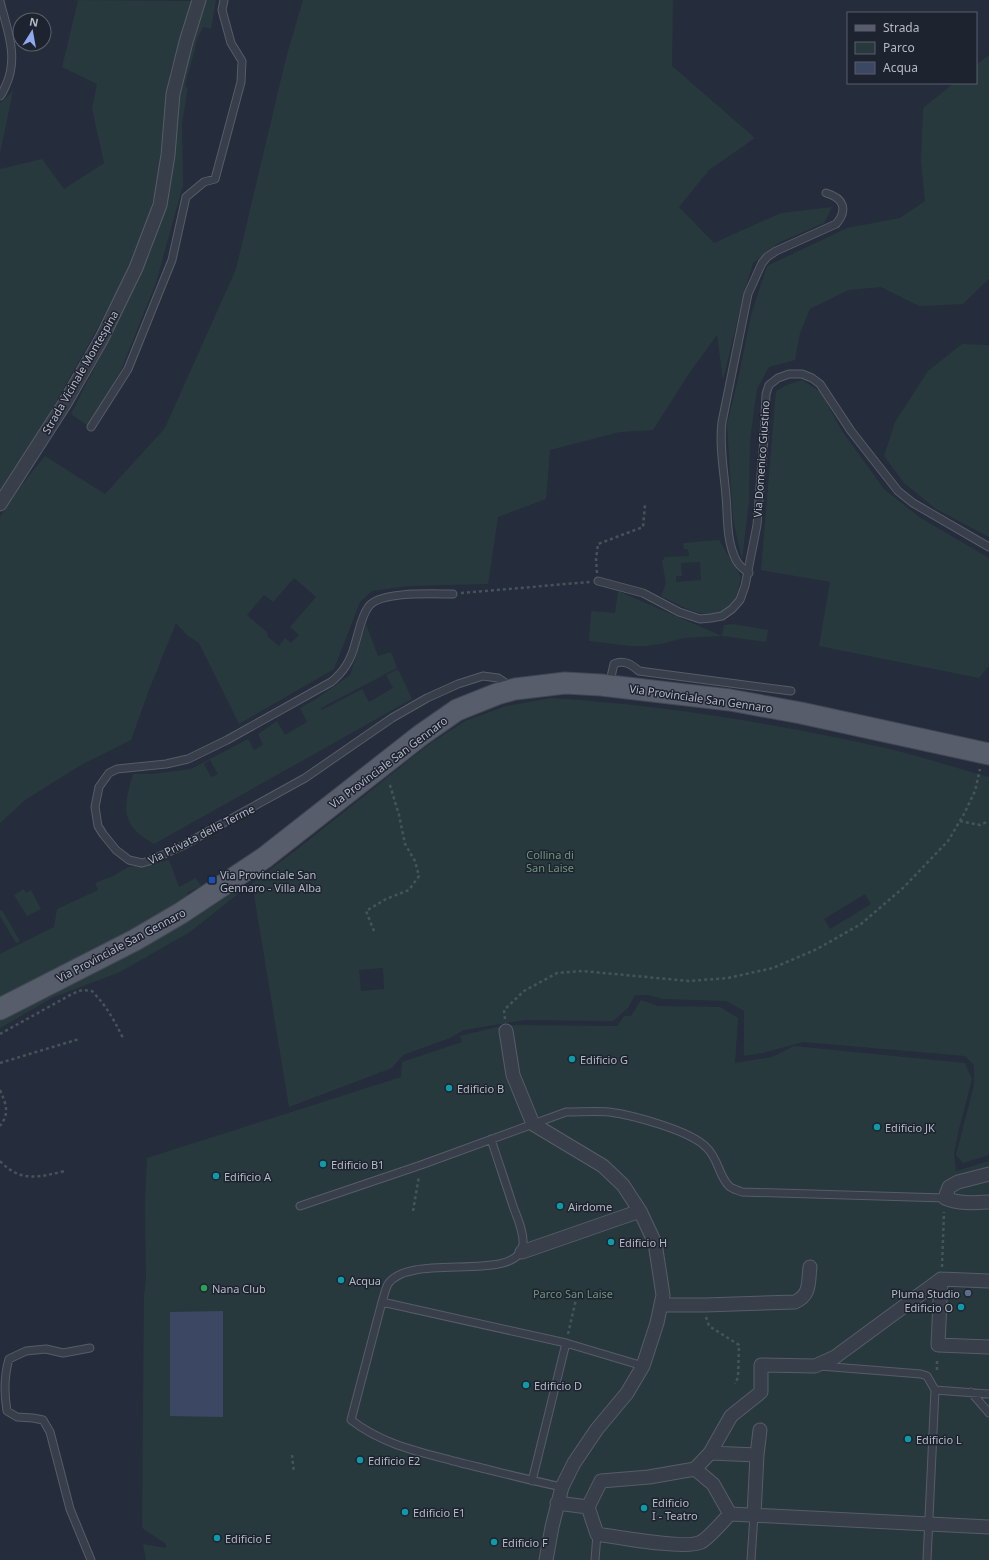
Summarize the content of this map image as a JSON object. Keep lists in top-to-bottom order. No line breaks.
{"streets":{"main road":["Via Provinciale San Gennaro"],"street":["Strada Vicinale Montespina"],"lane":["Via Domenico Giustino","Via Privata delle Terme"]},"crossings":[["Via Provinciale San Gennaro","Via Privata delle Terme"]],"parks":["Collina di San Laise","Parco San Laise"],"places":{"transit":["Via Provinciale San Gennaro - Villa Alba"],"other":["Edificio G","Edificio B","Edificio JK","Edificio B1","Edificio A","Airdome","Edificio H","Acqua","Nana Club","Pluma Studio","Edificio O","Edificio D","Edificio L","Edificio E2","Edificio I - Teatro","Edificio E1","Edificio E","Edificio F"]},"legend":["Strada","Parco","Acqua"],"north":"top"}
